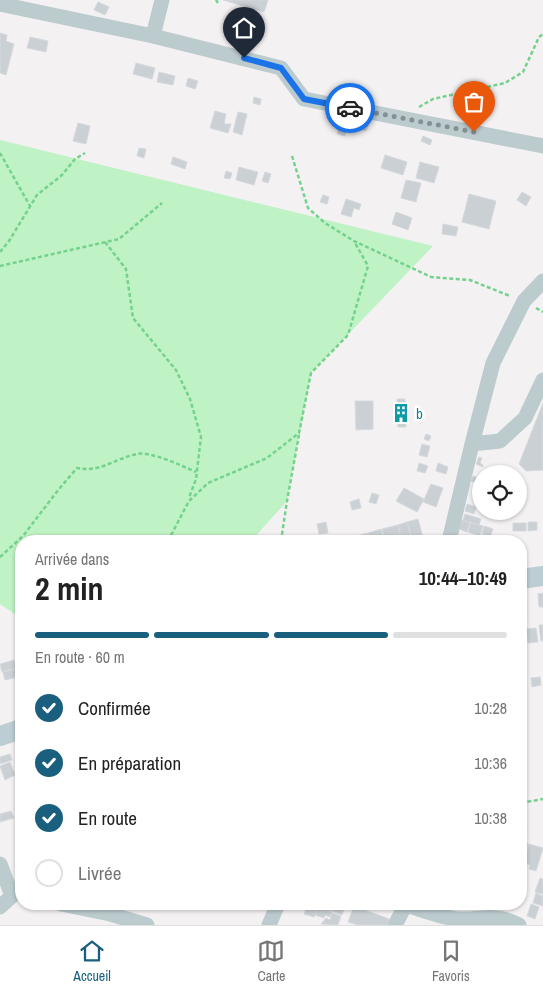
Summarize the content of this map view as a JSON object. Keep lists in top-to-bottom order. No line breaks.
{"places":{"building":["b"]},"page":{"heading":["2 min","Arrivée dans","10:44–10:49"],"bar":"En route · 60 m","list":[["Confirmée","10:28"],["En préparation","10:36"],["En route","10:38"],"Livrée"],"tabs":["Accueil","Carte","Favoris"]}}
